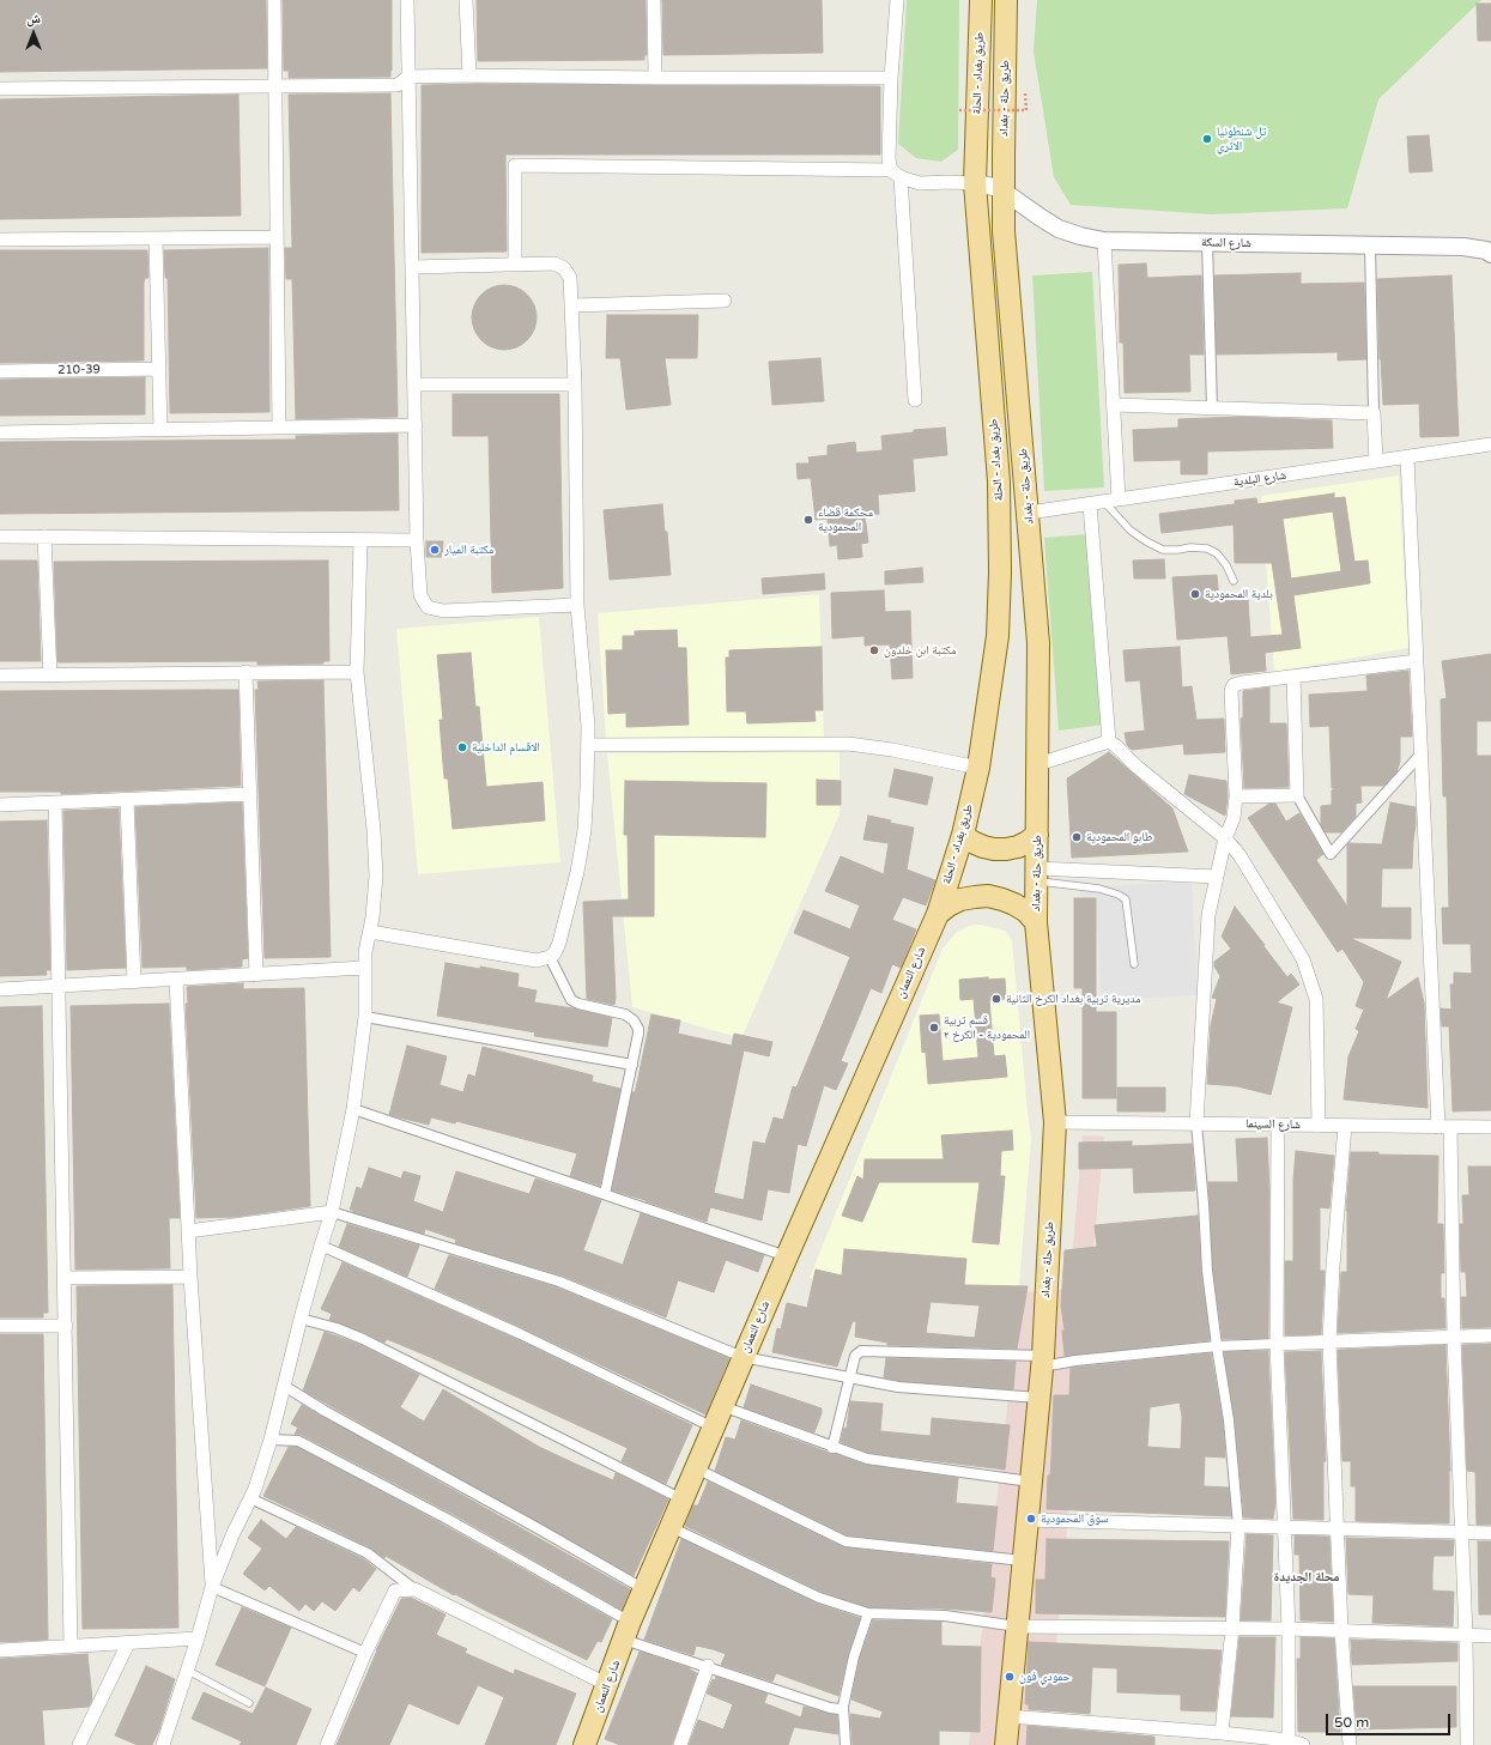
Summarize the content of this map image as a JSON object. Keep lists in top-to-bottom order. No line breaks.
{"streets":{"main road":["طريق بغداد - الحلة","طريق حلة - بغداد","شارع النعمان"],"street":["شارع السكة","210-39","شارع البلدية","شارع السينما"]},"crossings":[["طريق بغداد - الحلة","شارع السكة"],["طريق بغداد - الحلة","شارع النعمان"],["طريق حلة - بغداد","شارع السكة"],["طريق حلة - بغداد","شارع البلدية"],["طريق حلة - بغداد","شارع السينما"]],"districts":["محلة الجديدة"],"places":["تل شنطونيا الاثري","محكمة قضاء المحمودية","مكتبة الميار","بلدية المحمودية","مكتبة ابن خلدون","الاقسام الداخلية","طابو المحمودية","مديرية تربية بغداد الكرخ الثانية","قسم تربية المحمودية - الكرخ ٢","سوق المحمودية","حمودي فون"],"scale_bar":"50 m","north":"top"}
